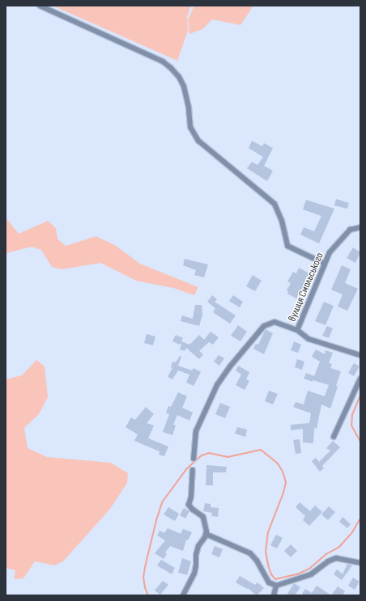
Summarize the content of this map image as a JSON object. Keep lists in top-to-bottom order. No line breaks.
{"streets":{"street":["вулиця Смольського"]}}
